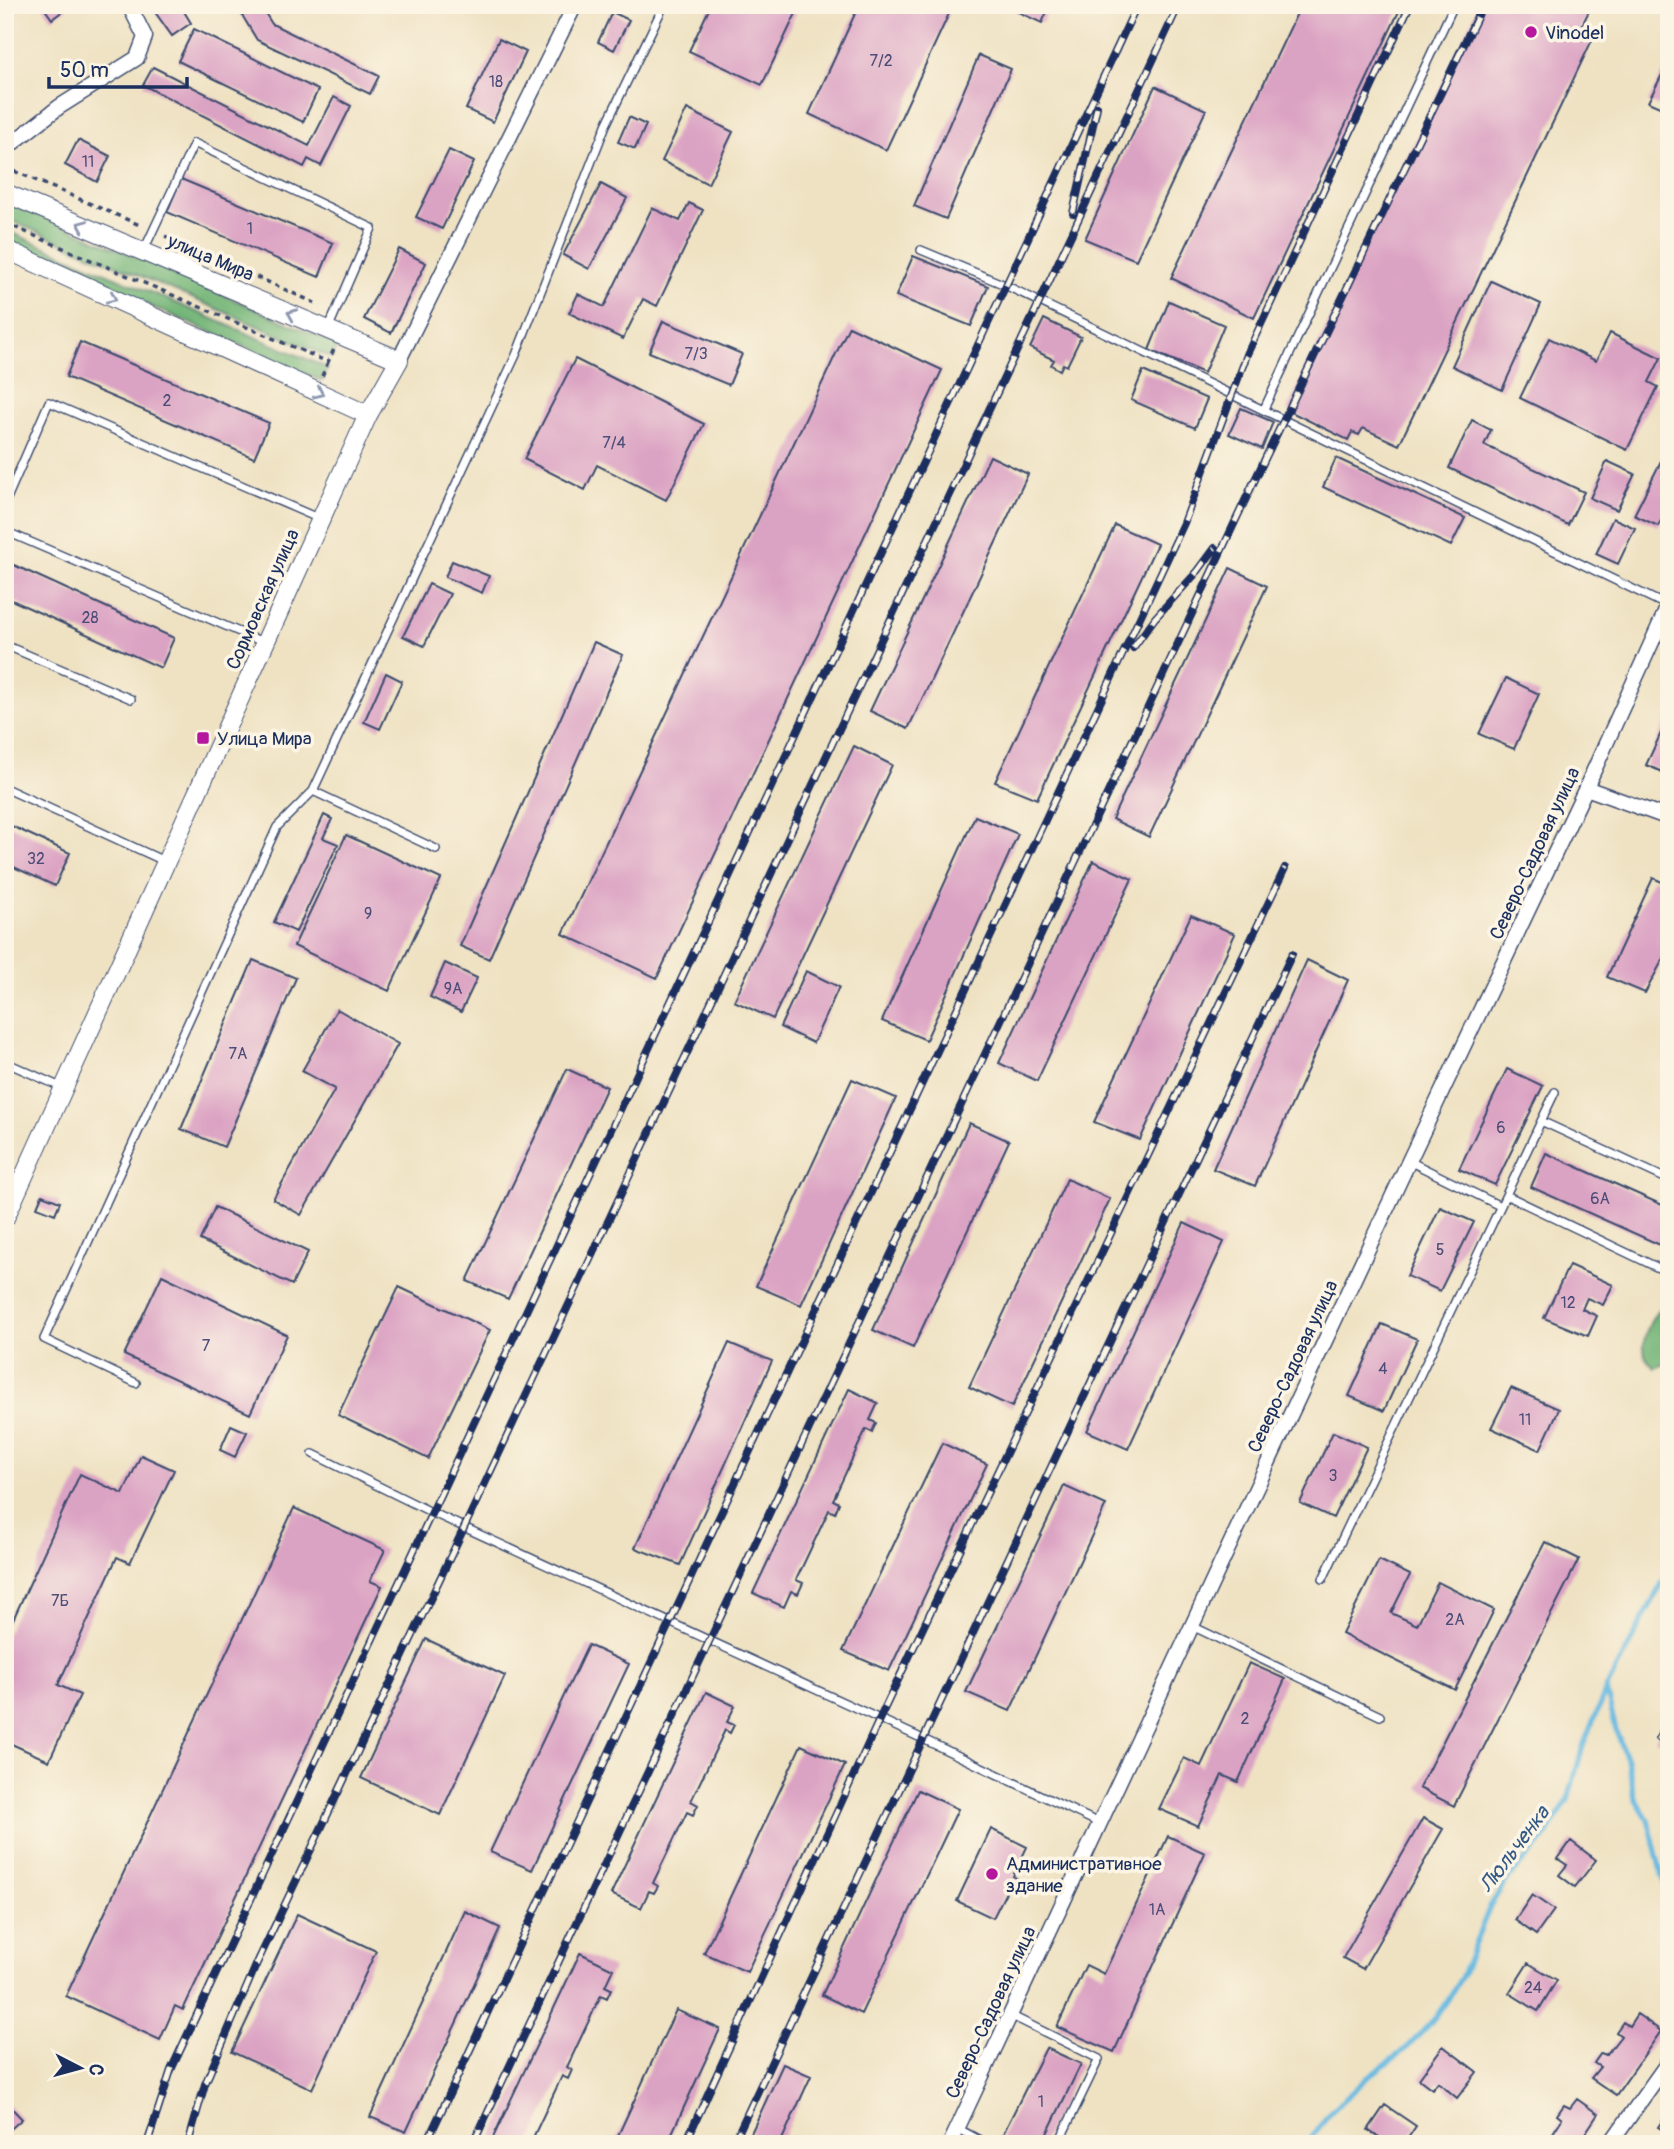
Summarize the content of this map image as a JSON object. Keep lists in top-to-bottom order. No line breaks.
{"streets":{"street":["улица Мира","Сормовская улица","Северо-Садовая улица"]},"crossings":[["улица Мира","Сормовская улица"]],"water":["Люльченка"],"places":{"other":["Vinodel","Административное здание"],"transit":["Улица Мира"]},"house_numbers":["7/2","18","11","1","7/3","2","7/4","28","32","9","9А","7А","6","6А","5","12","7","4","11","3","7Б","2А","2","1А","24","1"],"scale_bar":"50 m","north":"right"}
